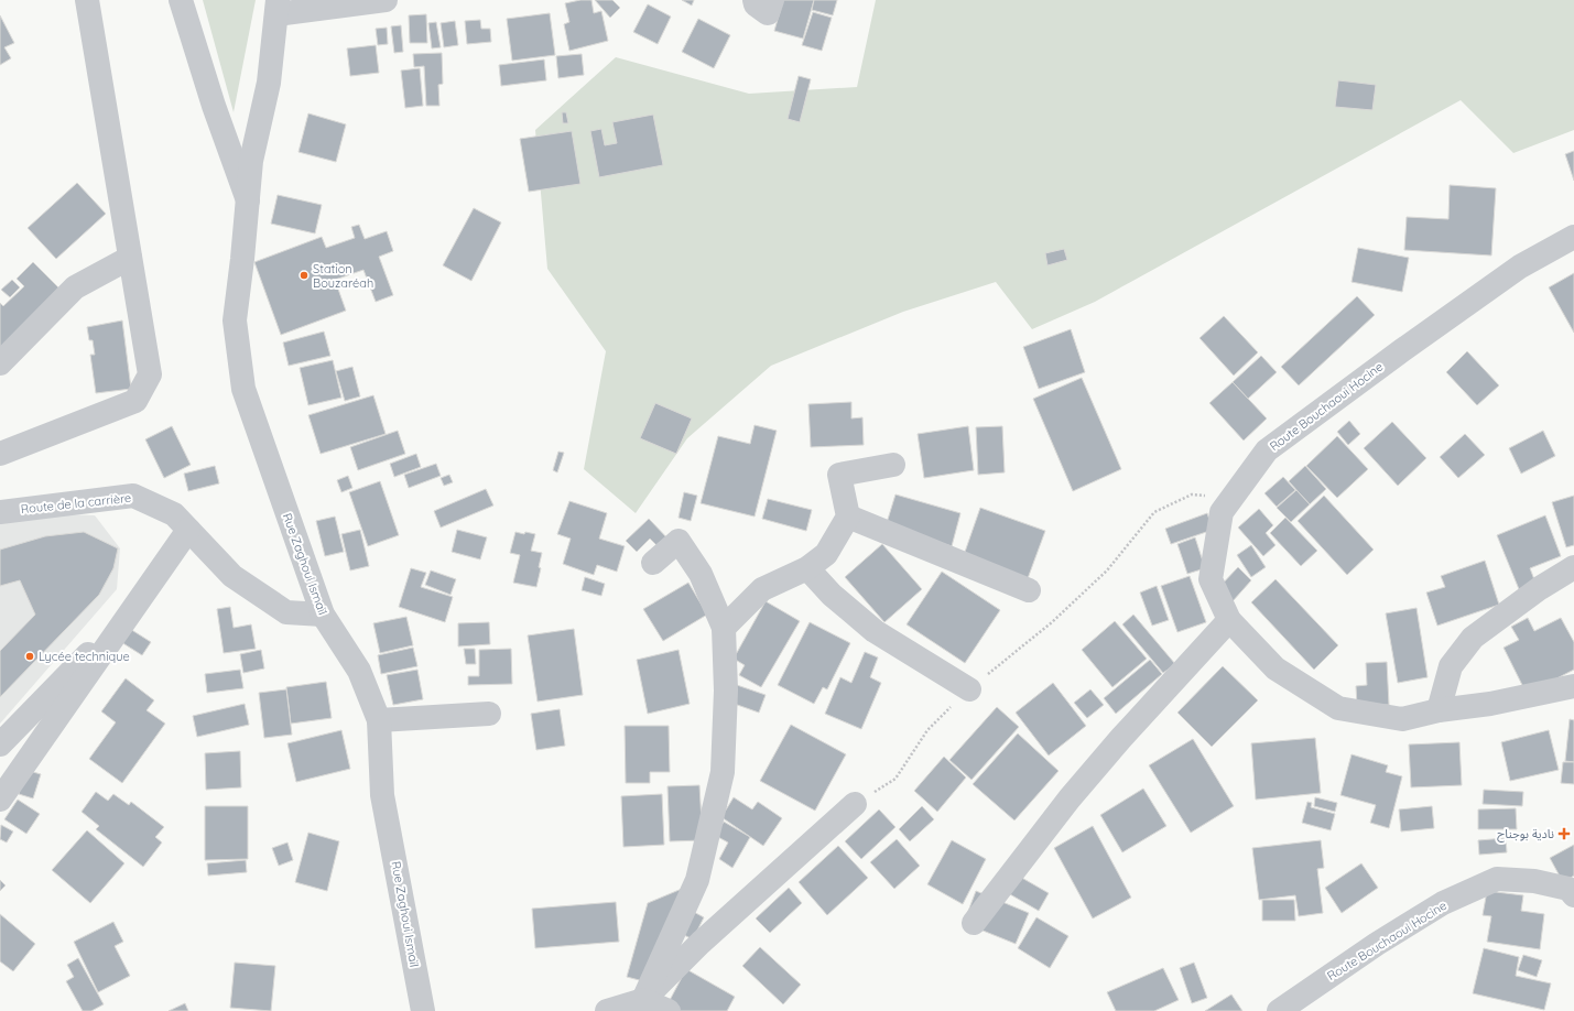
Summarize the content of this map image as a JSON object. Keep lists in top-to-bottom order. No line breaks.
{"streets":{"street":["Route Bouchaoui Hocine","Route de la carrière","Rue Zaghoui Ismaïl"]},"crossings":[["Route de la carrière","Rue Zaghoui Ismaïl"]],"places":{"other":["Station Bouzaréah","Lycée technique"],"health":["نادية بوجناح"]}}
